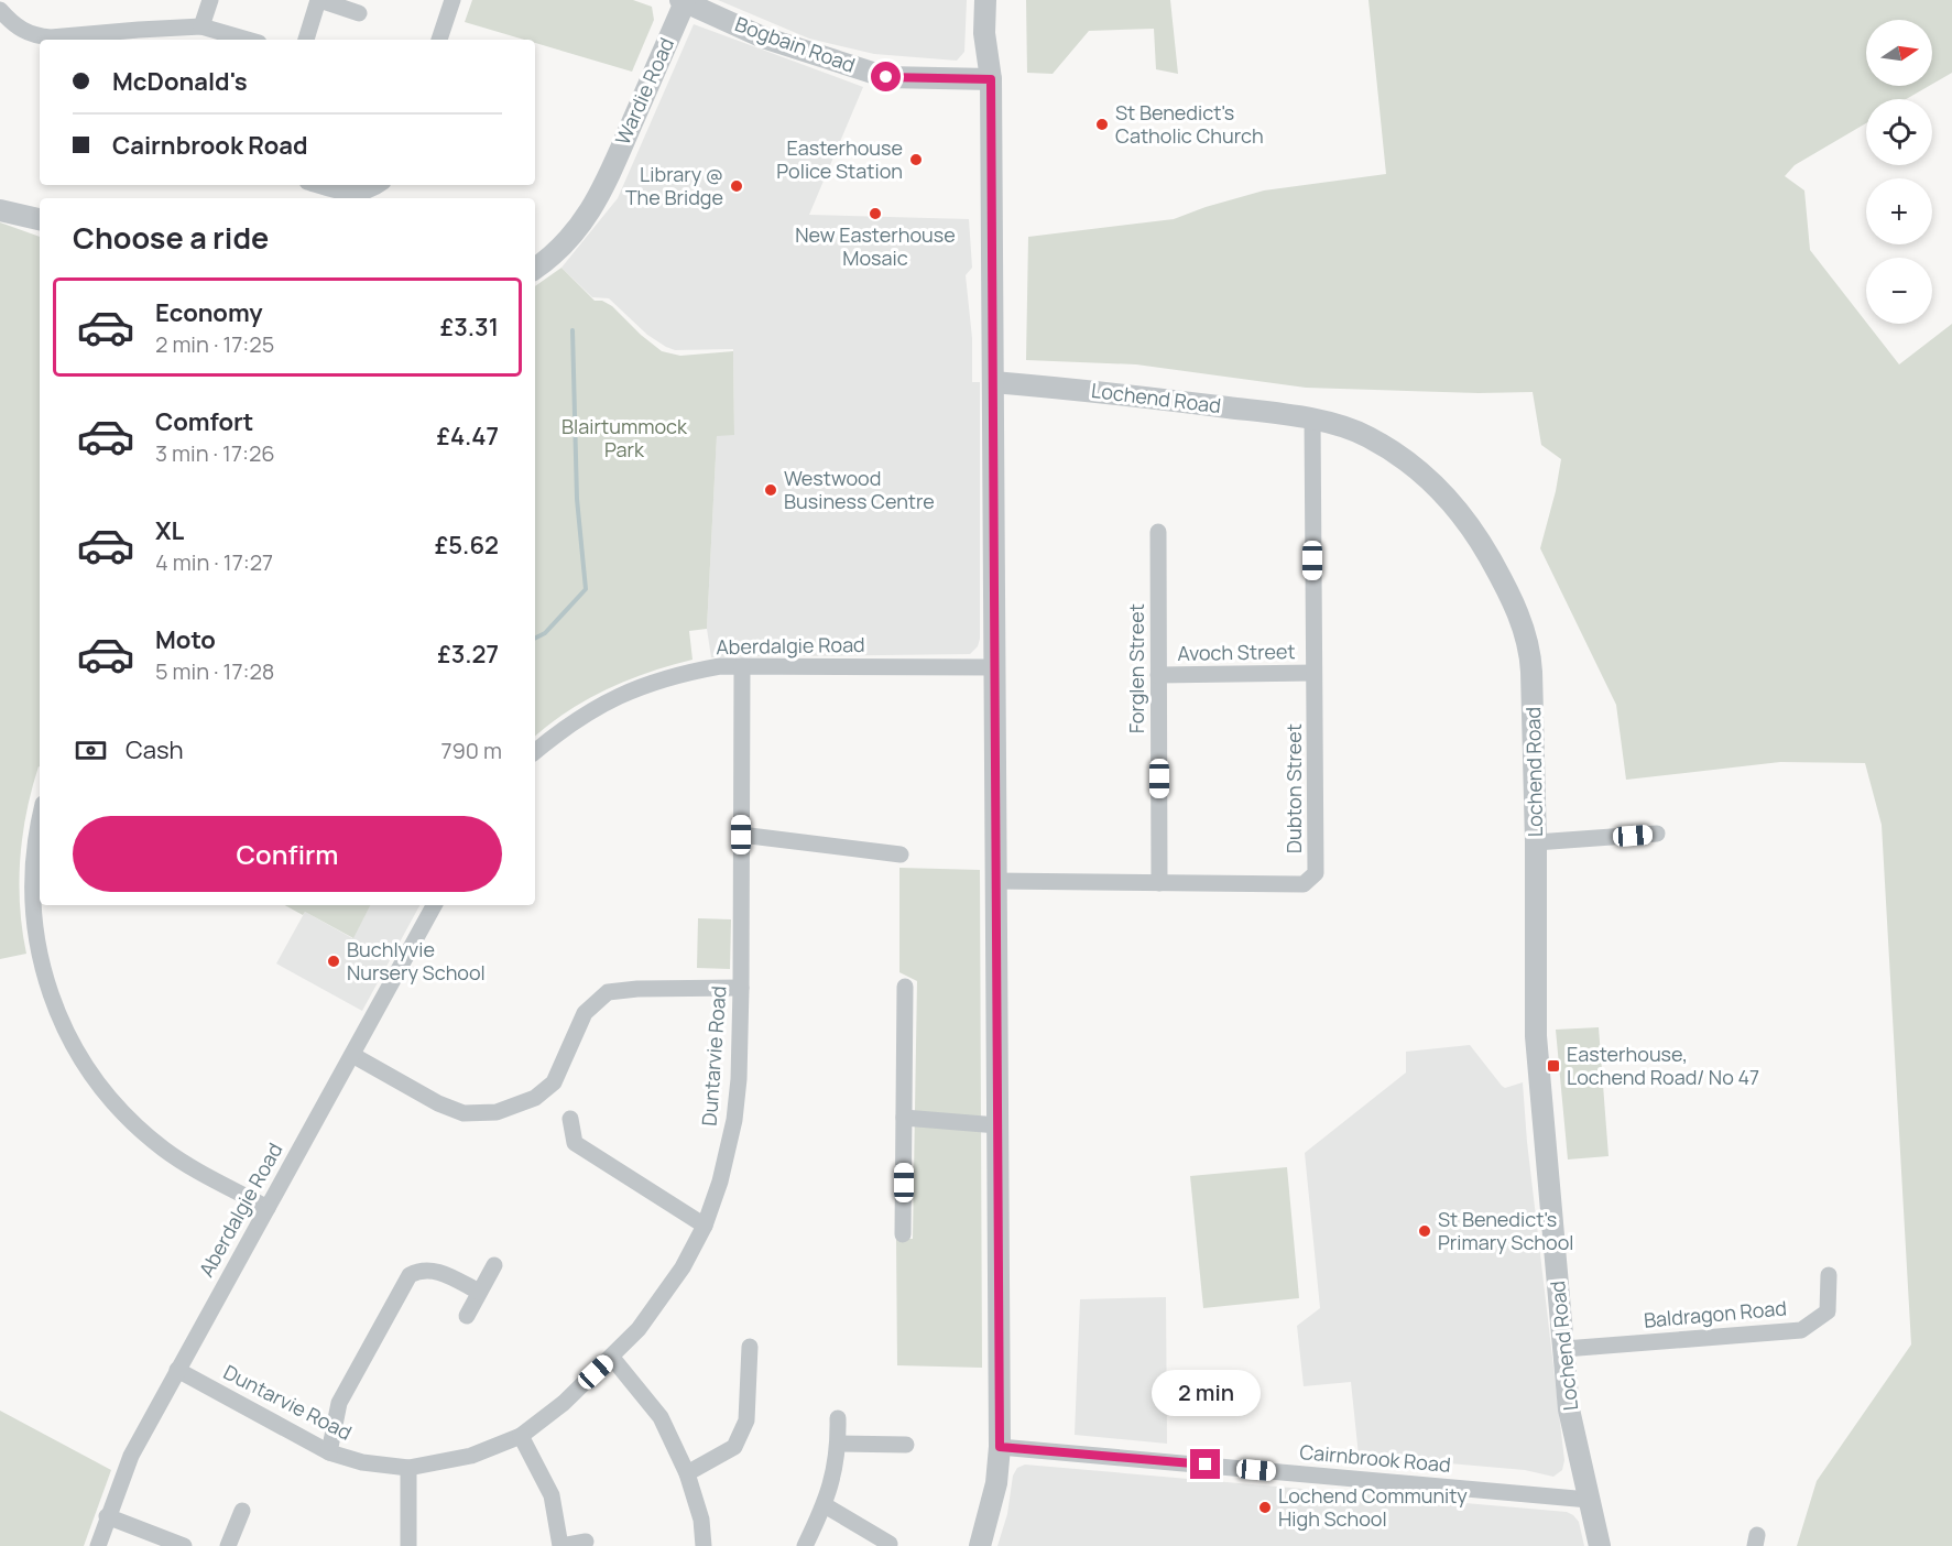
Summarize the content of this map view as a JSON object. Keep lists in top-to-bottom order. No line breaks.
{"streets":{"street":["Bogbain Road","Wardie Road","Lochend Road","Aberdalgie Road","Avoch Street","Forglen Street","Dubton Street","Duntarvie Road","Baldragon Road","Cairnbrook Road"]},"crossings":[["Bogbain Road","Wardie Road"],["Lochend Road","Dubton Street"],["Lochend Road","Baldragon Road"],["Lochend Road","Cairnbrook Road"],["Aberdalgie Road","Duntarvie Road"],["Avoch Street","Forglen Street"],["Avoch Street","Dubton Street"],["Forglen Street","Dubton Street"]],"parks":["Blairtummock Park"],"places":{"other":["St Benedict's Catholic Church","Easterhouse Police Station","Library @ The Bridge","New Easterhouse Mosaic","Westwood Business Centre","Buchlyvie Nursery School","St Benedict's Primary School","Lochend Community High School"],"transit":["Easterhouse, Lochend Road/ No 47"]},"north":"right","page":{"map_buttons":["+","−"],"banner":["McDonald's","Cairnbrook Road"],"heading":"Choose a ride","list":[{"name":"Economy","note":"2 min · 17:25","value":"£3.31"},{"name":"Comfort","note":"3 min · 17:26","value":"£4.47"},{"name":"XL","note":"4 min · 17:27","value":"£5.62"},{"name":"Moto","note":"5 min · 17:28","value":"£3.27"}],"pay":["Cash","790 m"],"buttons":"Confirm","bubble":"2 min"}}
